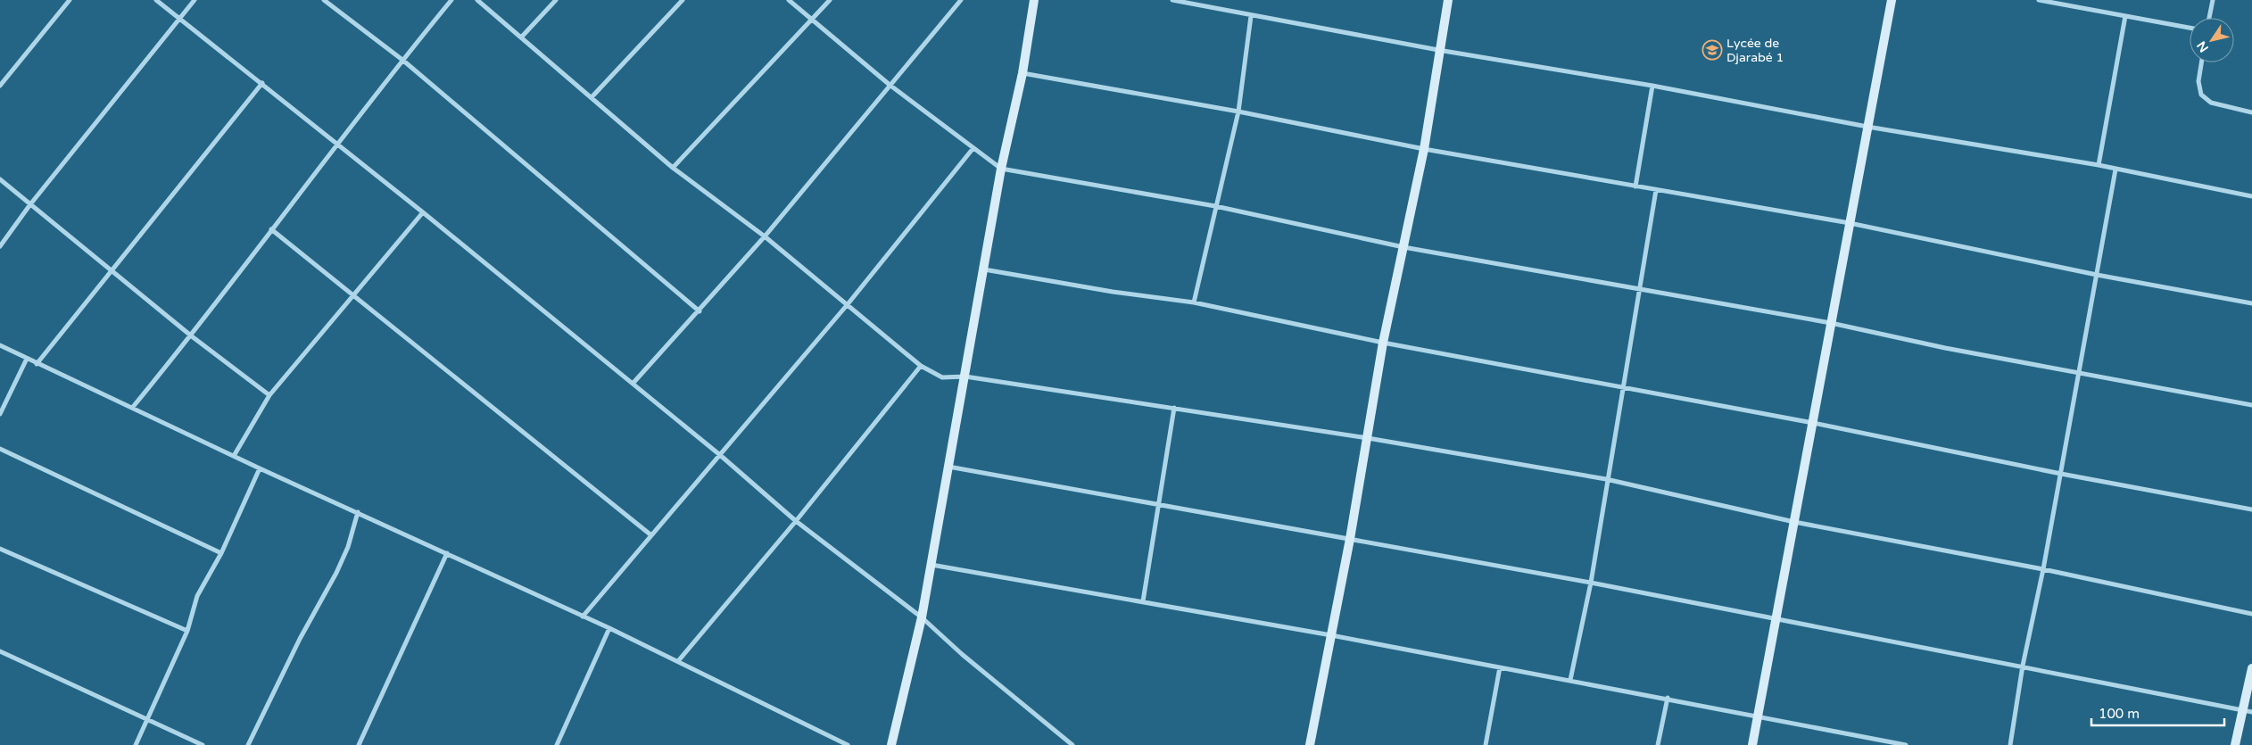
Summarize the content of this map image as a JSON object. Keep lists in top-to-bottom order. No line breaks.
{"places":{"school or university":["Lycée de Djarabé 1"]},"scale_bar":"100 m","north":"bottom left"}
